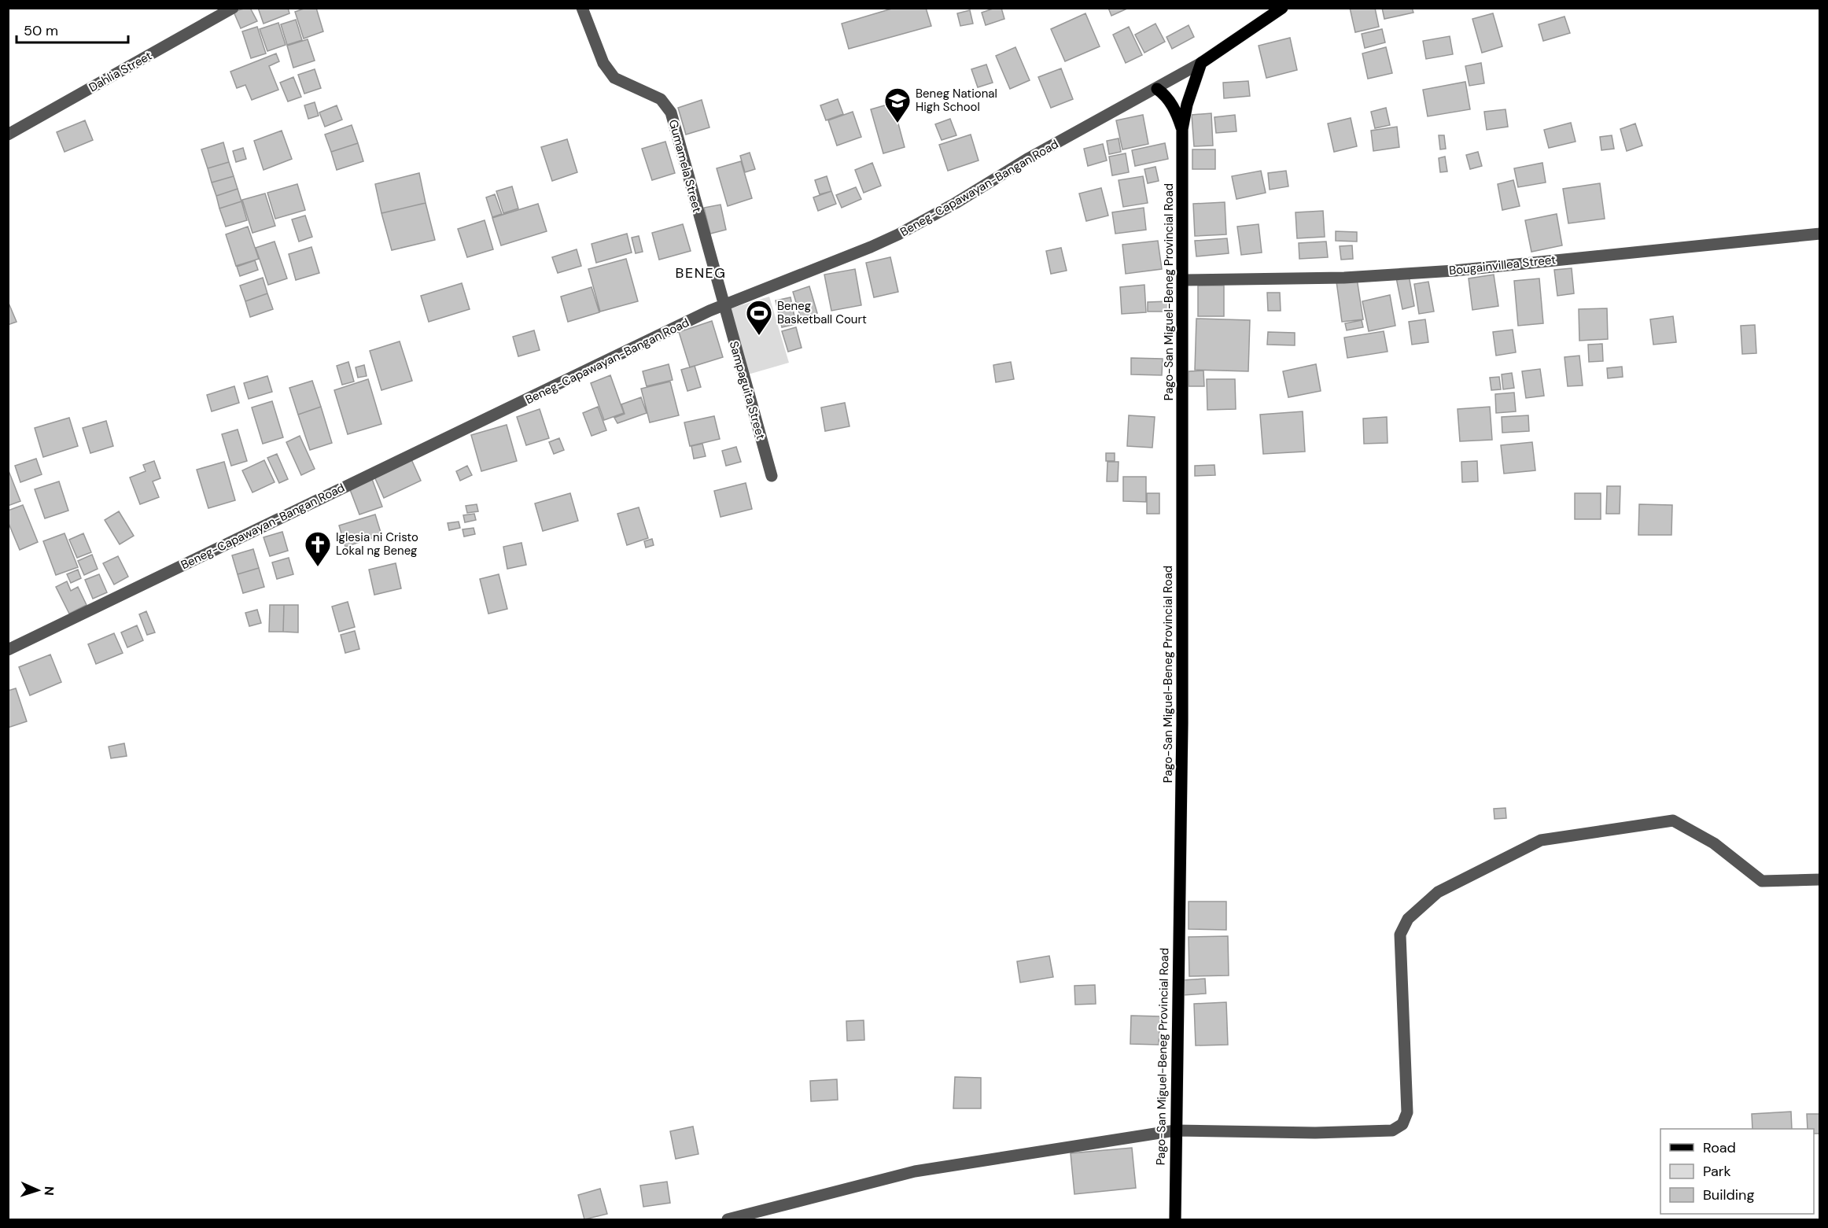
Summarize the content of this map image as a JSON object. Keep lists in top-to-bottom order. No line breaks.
{"streets":{"main road":["Pago-San Miguel-Beneg Provincial Road"],"street":["Dahlia Street","Gumamela Street","Beneg-Capawayan-Bangan Road","Bougainvillea Street","Sampaguita Street"]},"crossings":[["Gumamela Street","Beneg-Capawayan-Bangan Road"],["Gumamela Street","Sampaguita Street"],["Beneg-Capawayan-Bangan Road","Sampaguita Street"],["Bougainvillea Street","Pago-San Miguel-Beneg Provincial Road"]],"districts":["BENEG"],"places":{"school or university":["Beneg National High School"],"sports":["Beneg Basketball Court"],"church":["Iglesia ni Cristo Lokal ng Beneg"]},"legend":["Road","Park","Building"],"scale_bar":"50 m","north":"right"}
